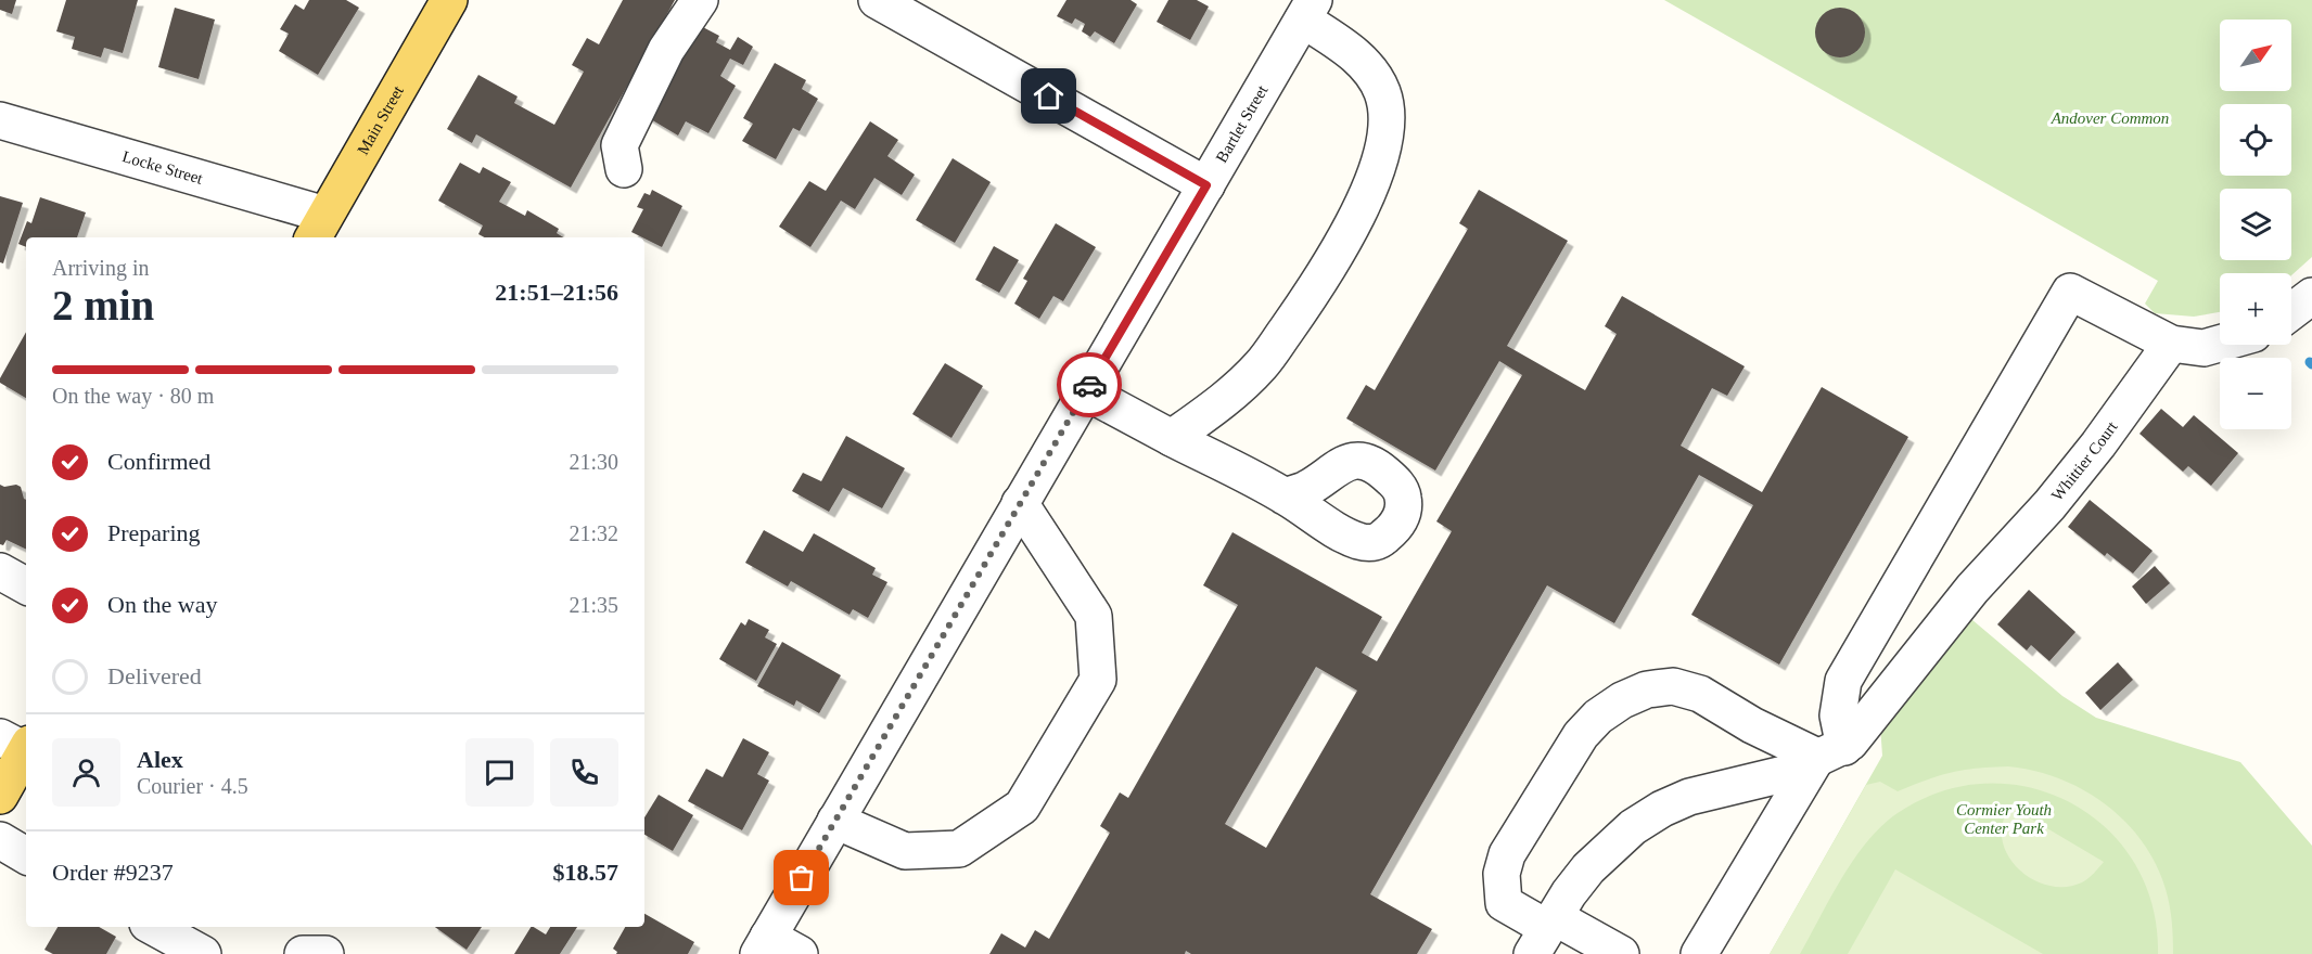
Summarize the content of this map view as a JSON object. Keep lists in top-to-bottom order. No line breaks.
{"streets":{"main road":["Main Street"],"street":["Bartlet Street","Locke Street","Whittier Court"]},"crossings":[["Main Street","Locke Street"]],"parks":["Andover Common","Cormier Youth Center Park"],"north":"top right","page":{"map_buttons":["+","−"],"heading":["2 min","Arriving in","21:51–21:56"],"panel":["Alex","Courier · 4.5","Order #9237","$18.57"],"bar":"On the way · 80 m","list":[["Confirmed","21:30"],["Preparing","21:32"],["On the way","21:35"],"Delivered"]}}
